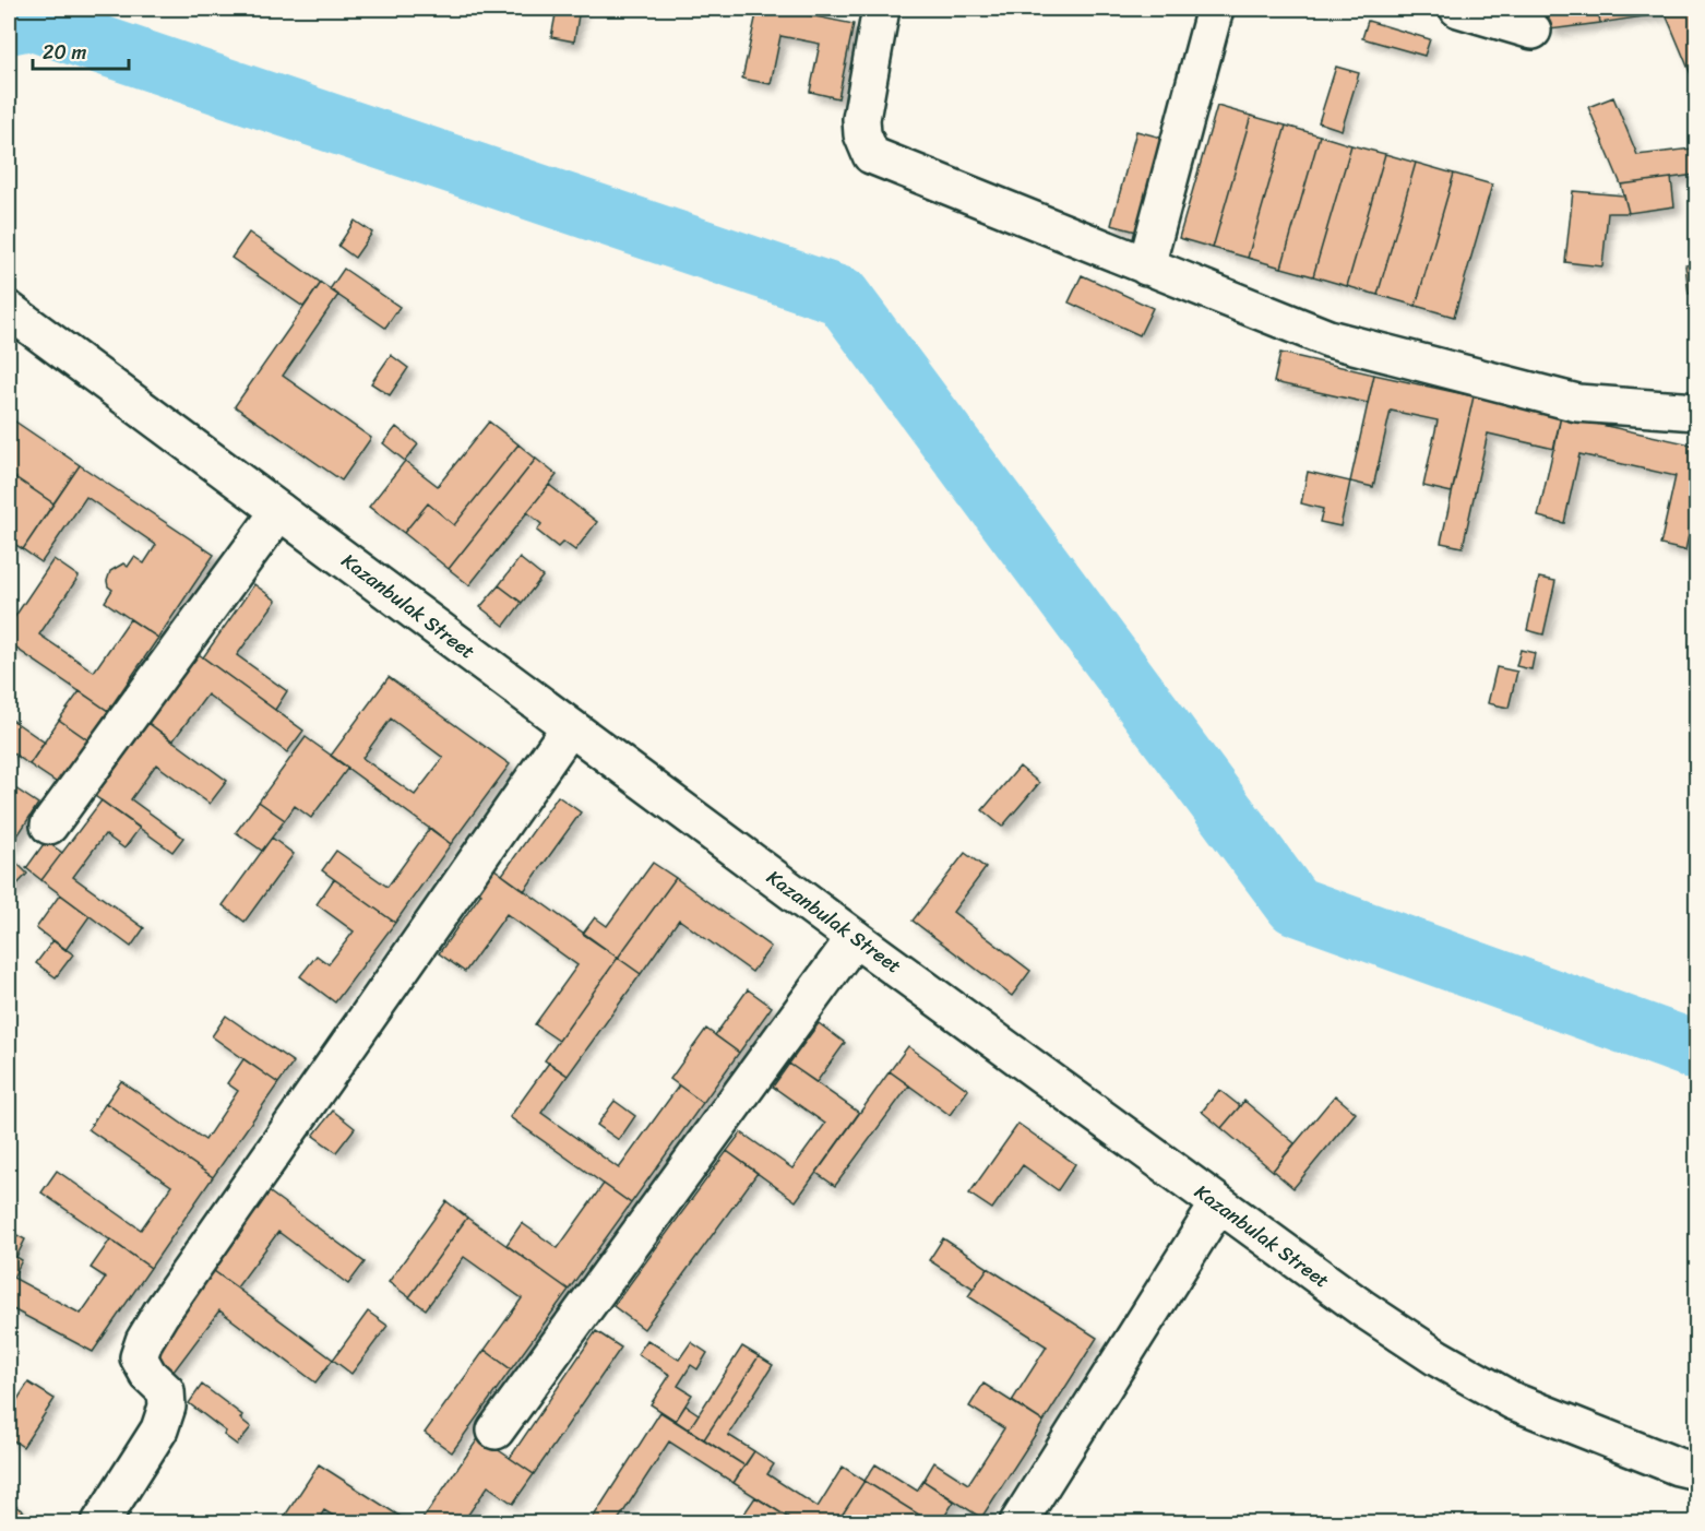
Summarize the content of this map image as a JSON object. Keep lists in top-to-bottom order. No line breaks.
{"streets":{"street":["Kazanbulak Street"]},"scale_bar":"20 m"}
